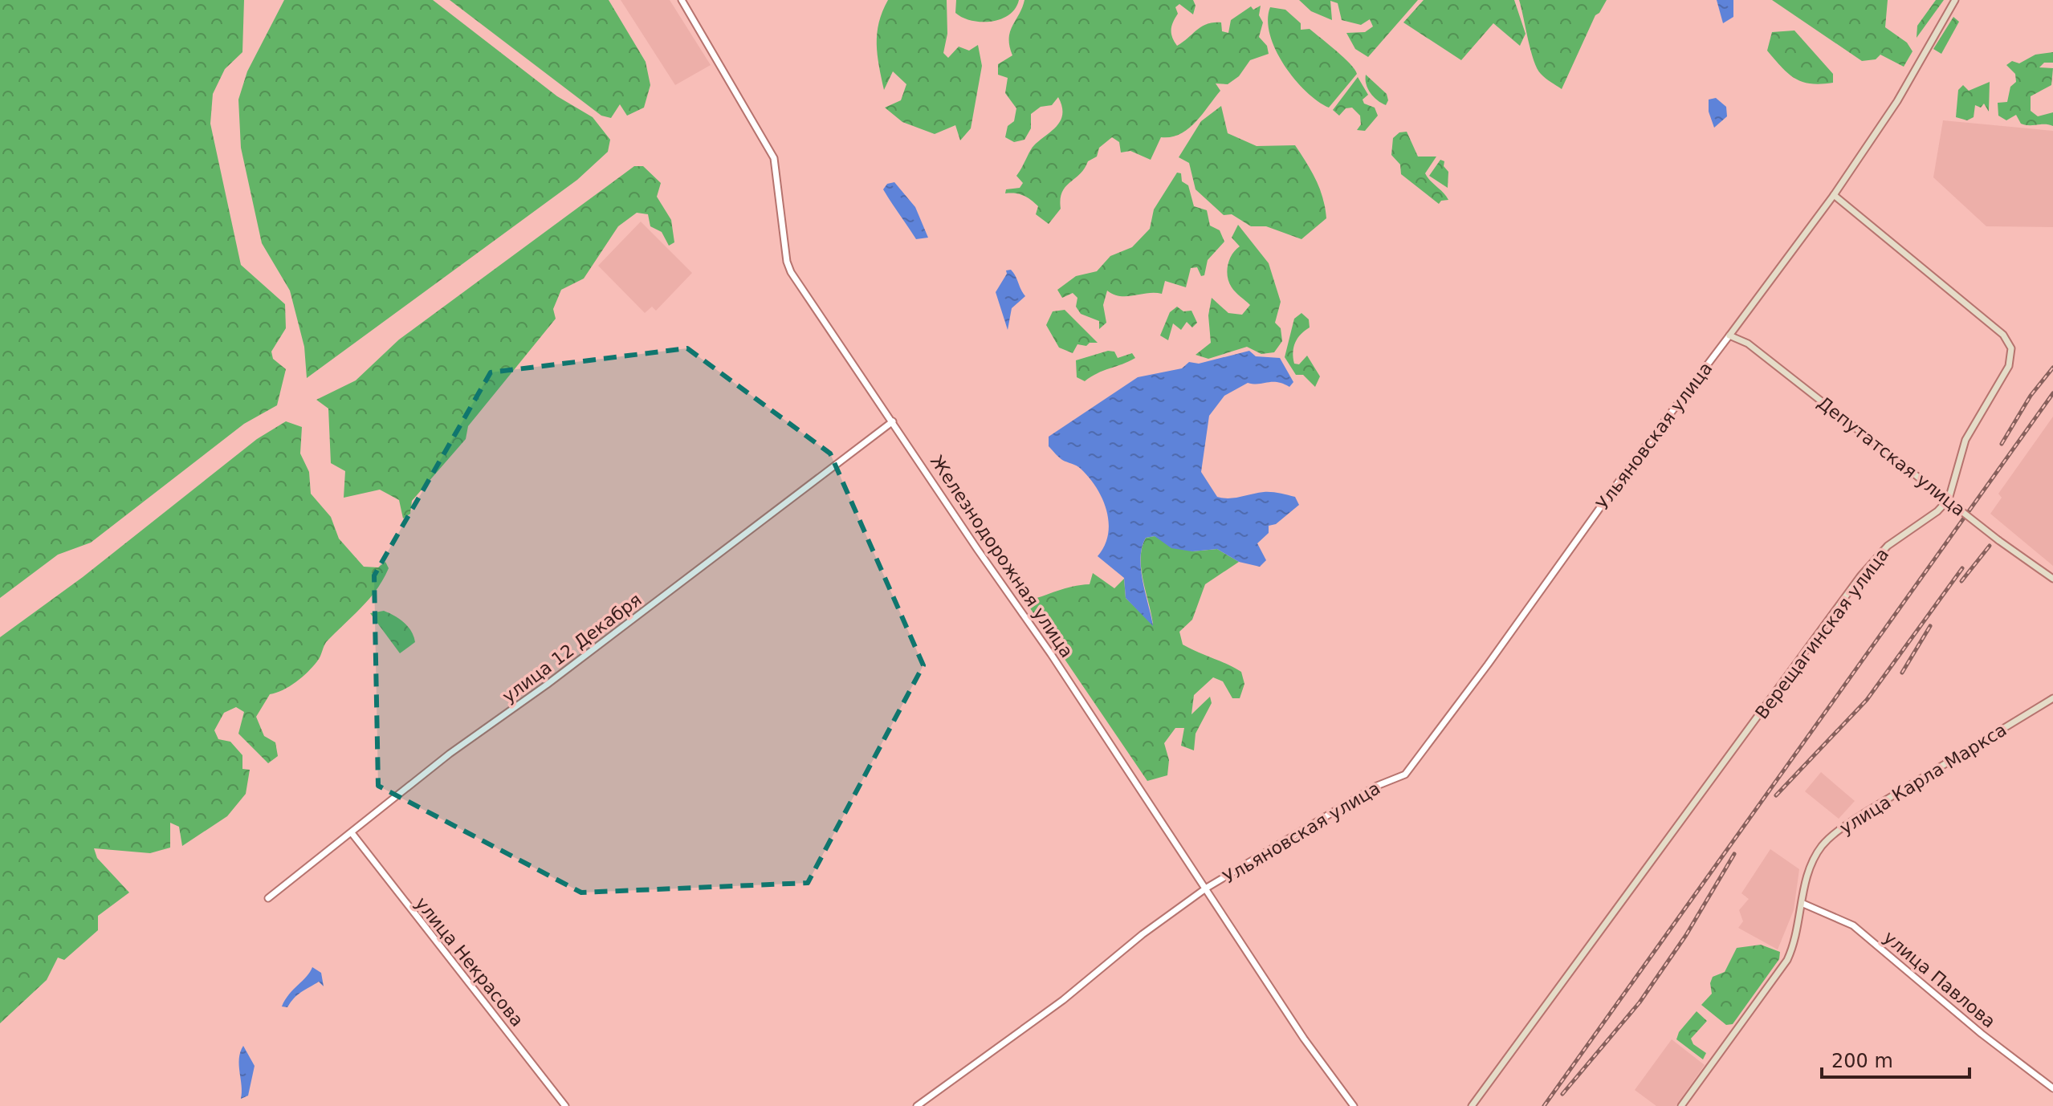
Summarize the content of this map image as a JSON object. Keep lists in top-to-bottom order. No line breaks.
{"streets":{"main road":["Депутатская улица","Верещагинская улица","улица Карла Маркса"],"street":["Ульяновская улица","Железнодорожная улица","улица 12 Декабря","улица Некрасова","улица Павлова"]},"crossings":[["Ульяновская улица","Депутатская улица"],["Ульяновская улица","Железнодорожная улица"],["Железнодорожная улица","улица 12 Декабря"],["улица 12 Декабря","улица Некрасова"],["улица Карла Маркса","улица Павлова"]],"scale_bar":"200 m"}
